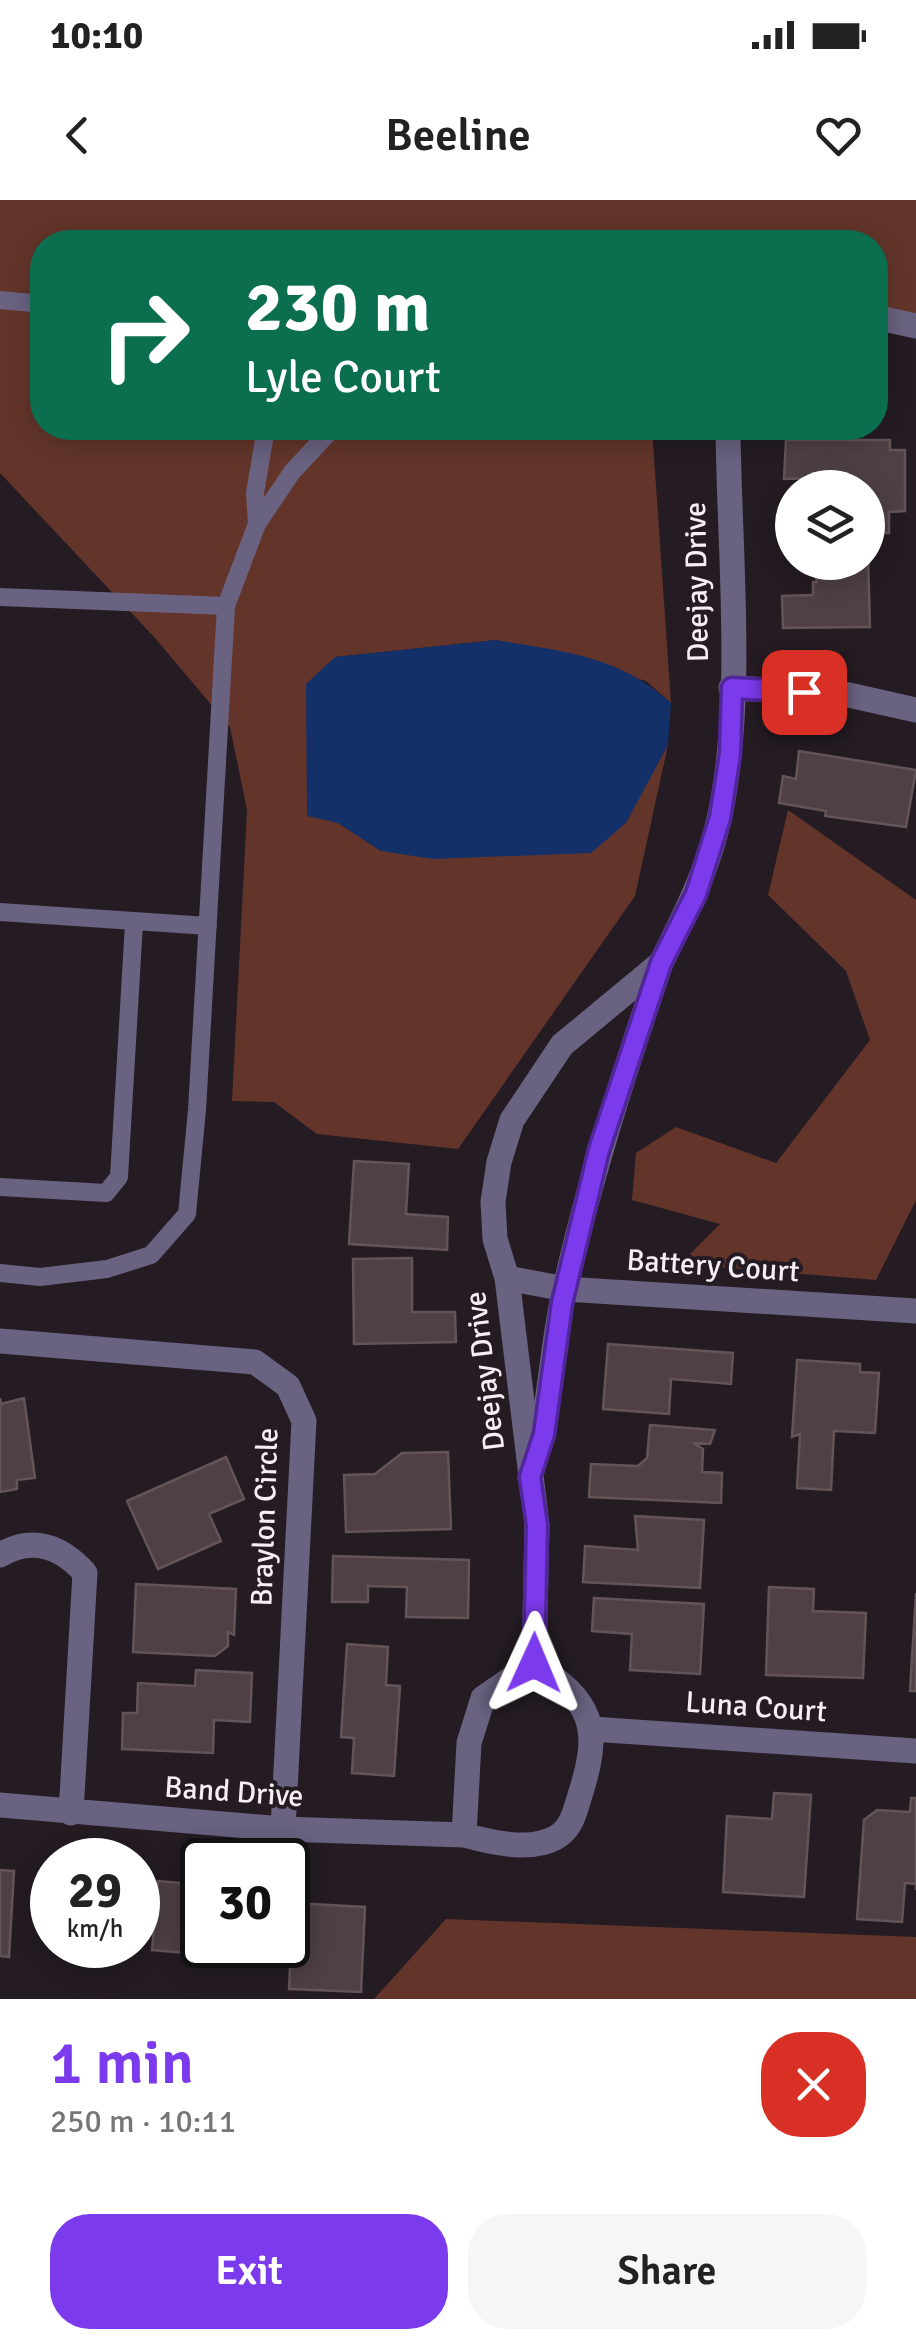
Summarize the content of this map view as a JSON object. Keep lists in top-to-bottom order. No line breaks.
{"streets":{"street":["Deejay Drive","Battery Court","Braylon Circle","Luna Court","Band Drive"]},"crossings":[["Deejay Drive","Battery Court"],["Deejay Drive","Luna Court"],["Deejay Drive","Band Drive"],["Braylon Circle","Band Drive"],["Luna Court","Band Drive"]],"page":{"status":"10:10","header":"Beeline","turn":["230 m","Lyle Court"],"speed":"29 km/h","limit":"30","heading":["1 min","250 m · 10:11"],"buttons":["Exit","Share"]}}
